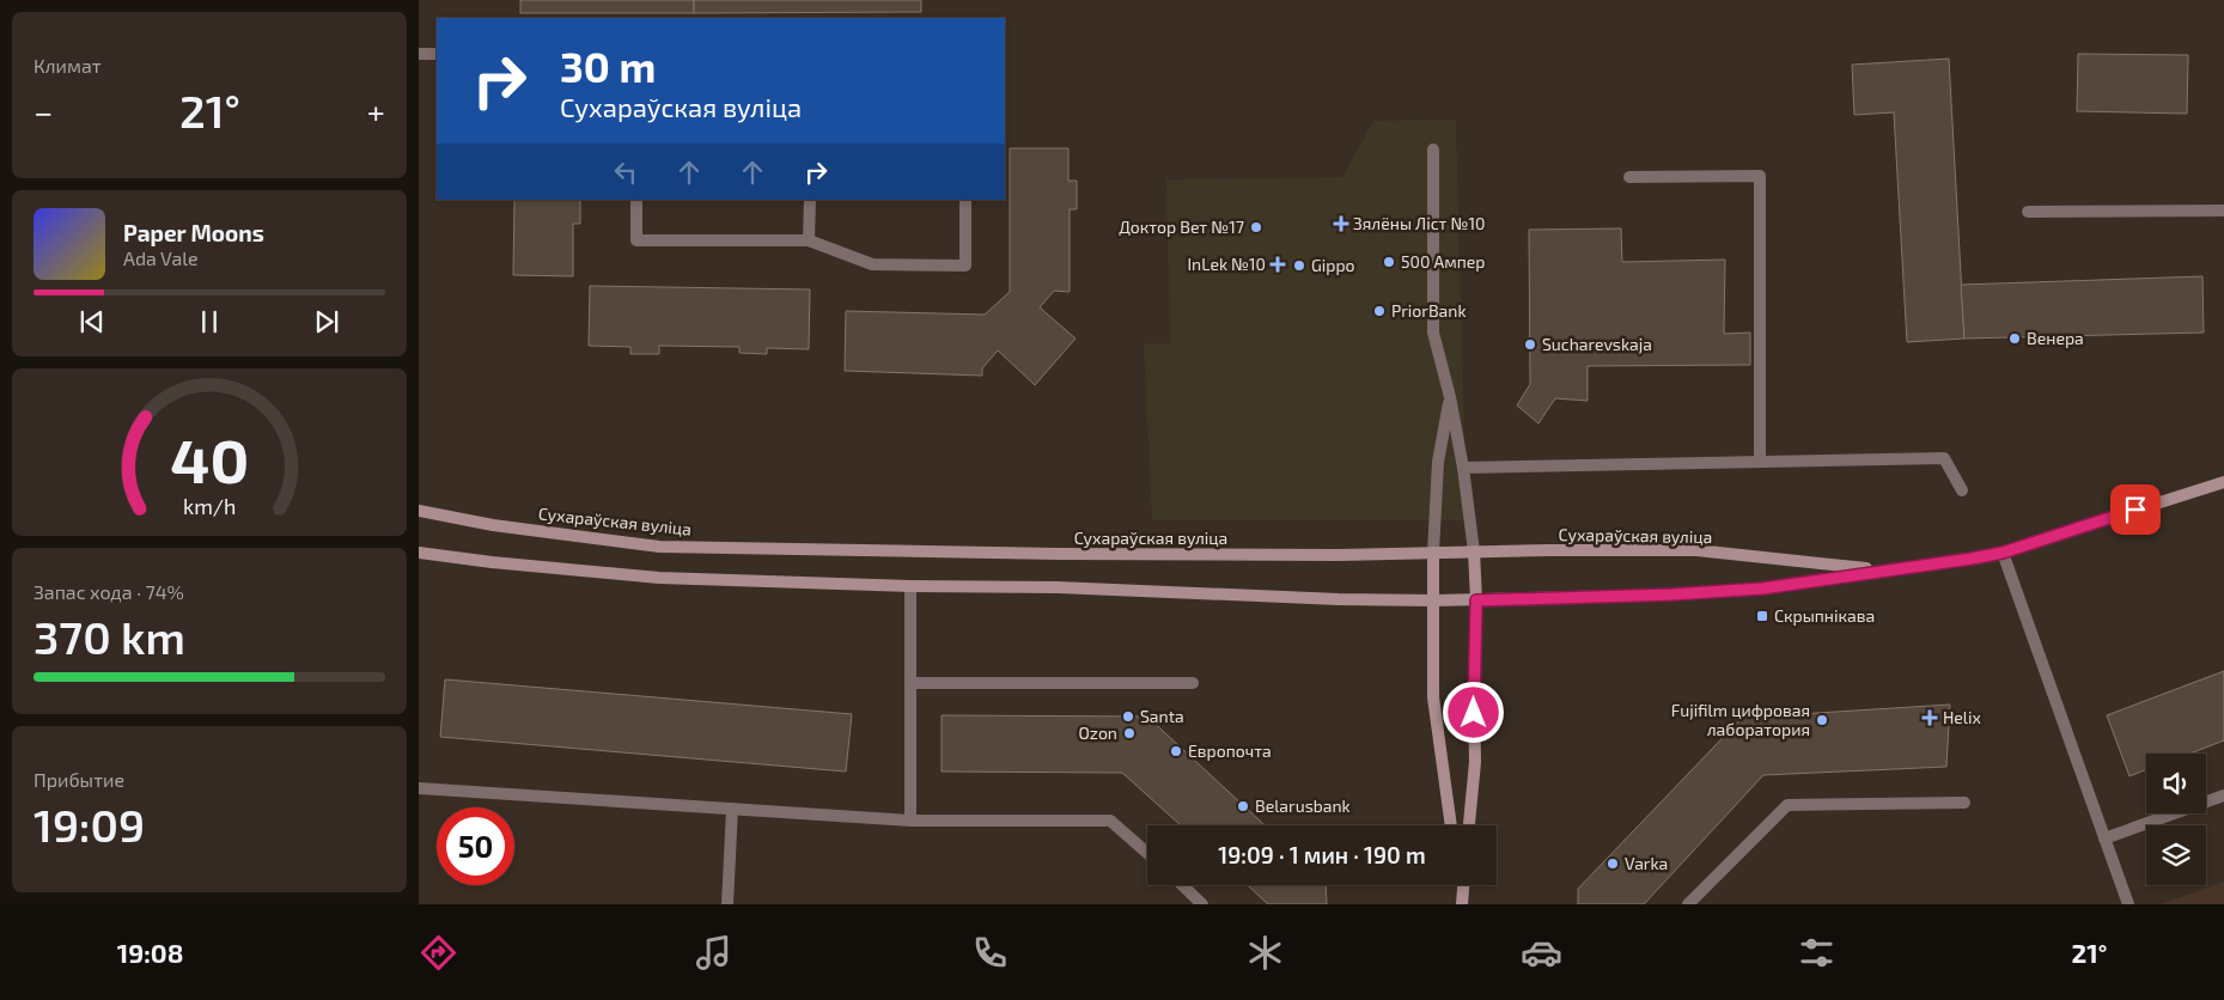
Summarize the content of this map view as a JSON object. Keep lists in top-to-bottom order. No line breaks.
{"streets":{"main road":["Сухараўская вуліца"]},"places":{"health":["Зялёны Ліст №10","InLek №10","Helix"],"other":["Доктор Вет №17","500 Ампер","Gippo","PriorBank","Венера","Sucharevskaja","Santa","Fujifilm цифровая лаборатория","Ozon","Европочта","Belarusbank","Varka"],"transit":["Скрыпнікава"]},"page":{"tile":["Климат",["Запас хода · 74%","370 km"],["Прибытие","19:09"]],"turn":["30 m","Сухараўская вуліца"],"heat":["−","21°","+"],"song":["Paper Moons","Ada Vale"],"limit":"50","trip":"19:09 · 1 мин · 190 m","tabs":["19:08","21°"],"gauge":["40","km/h"]}}
